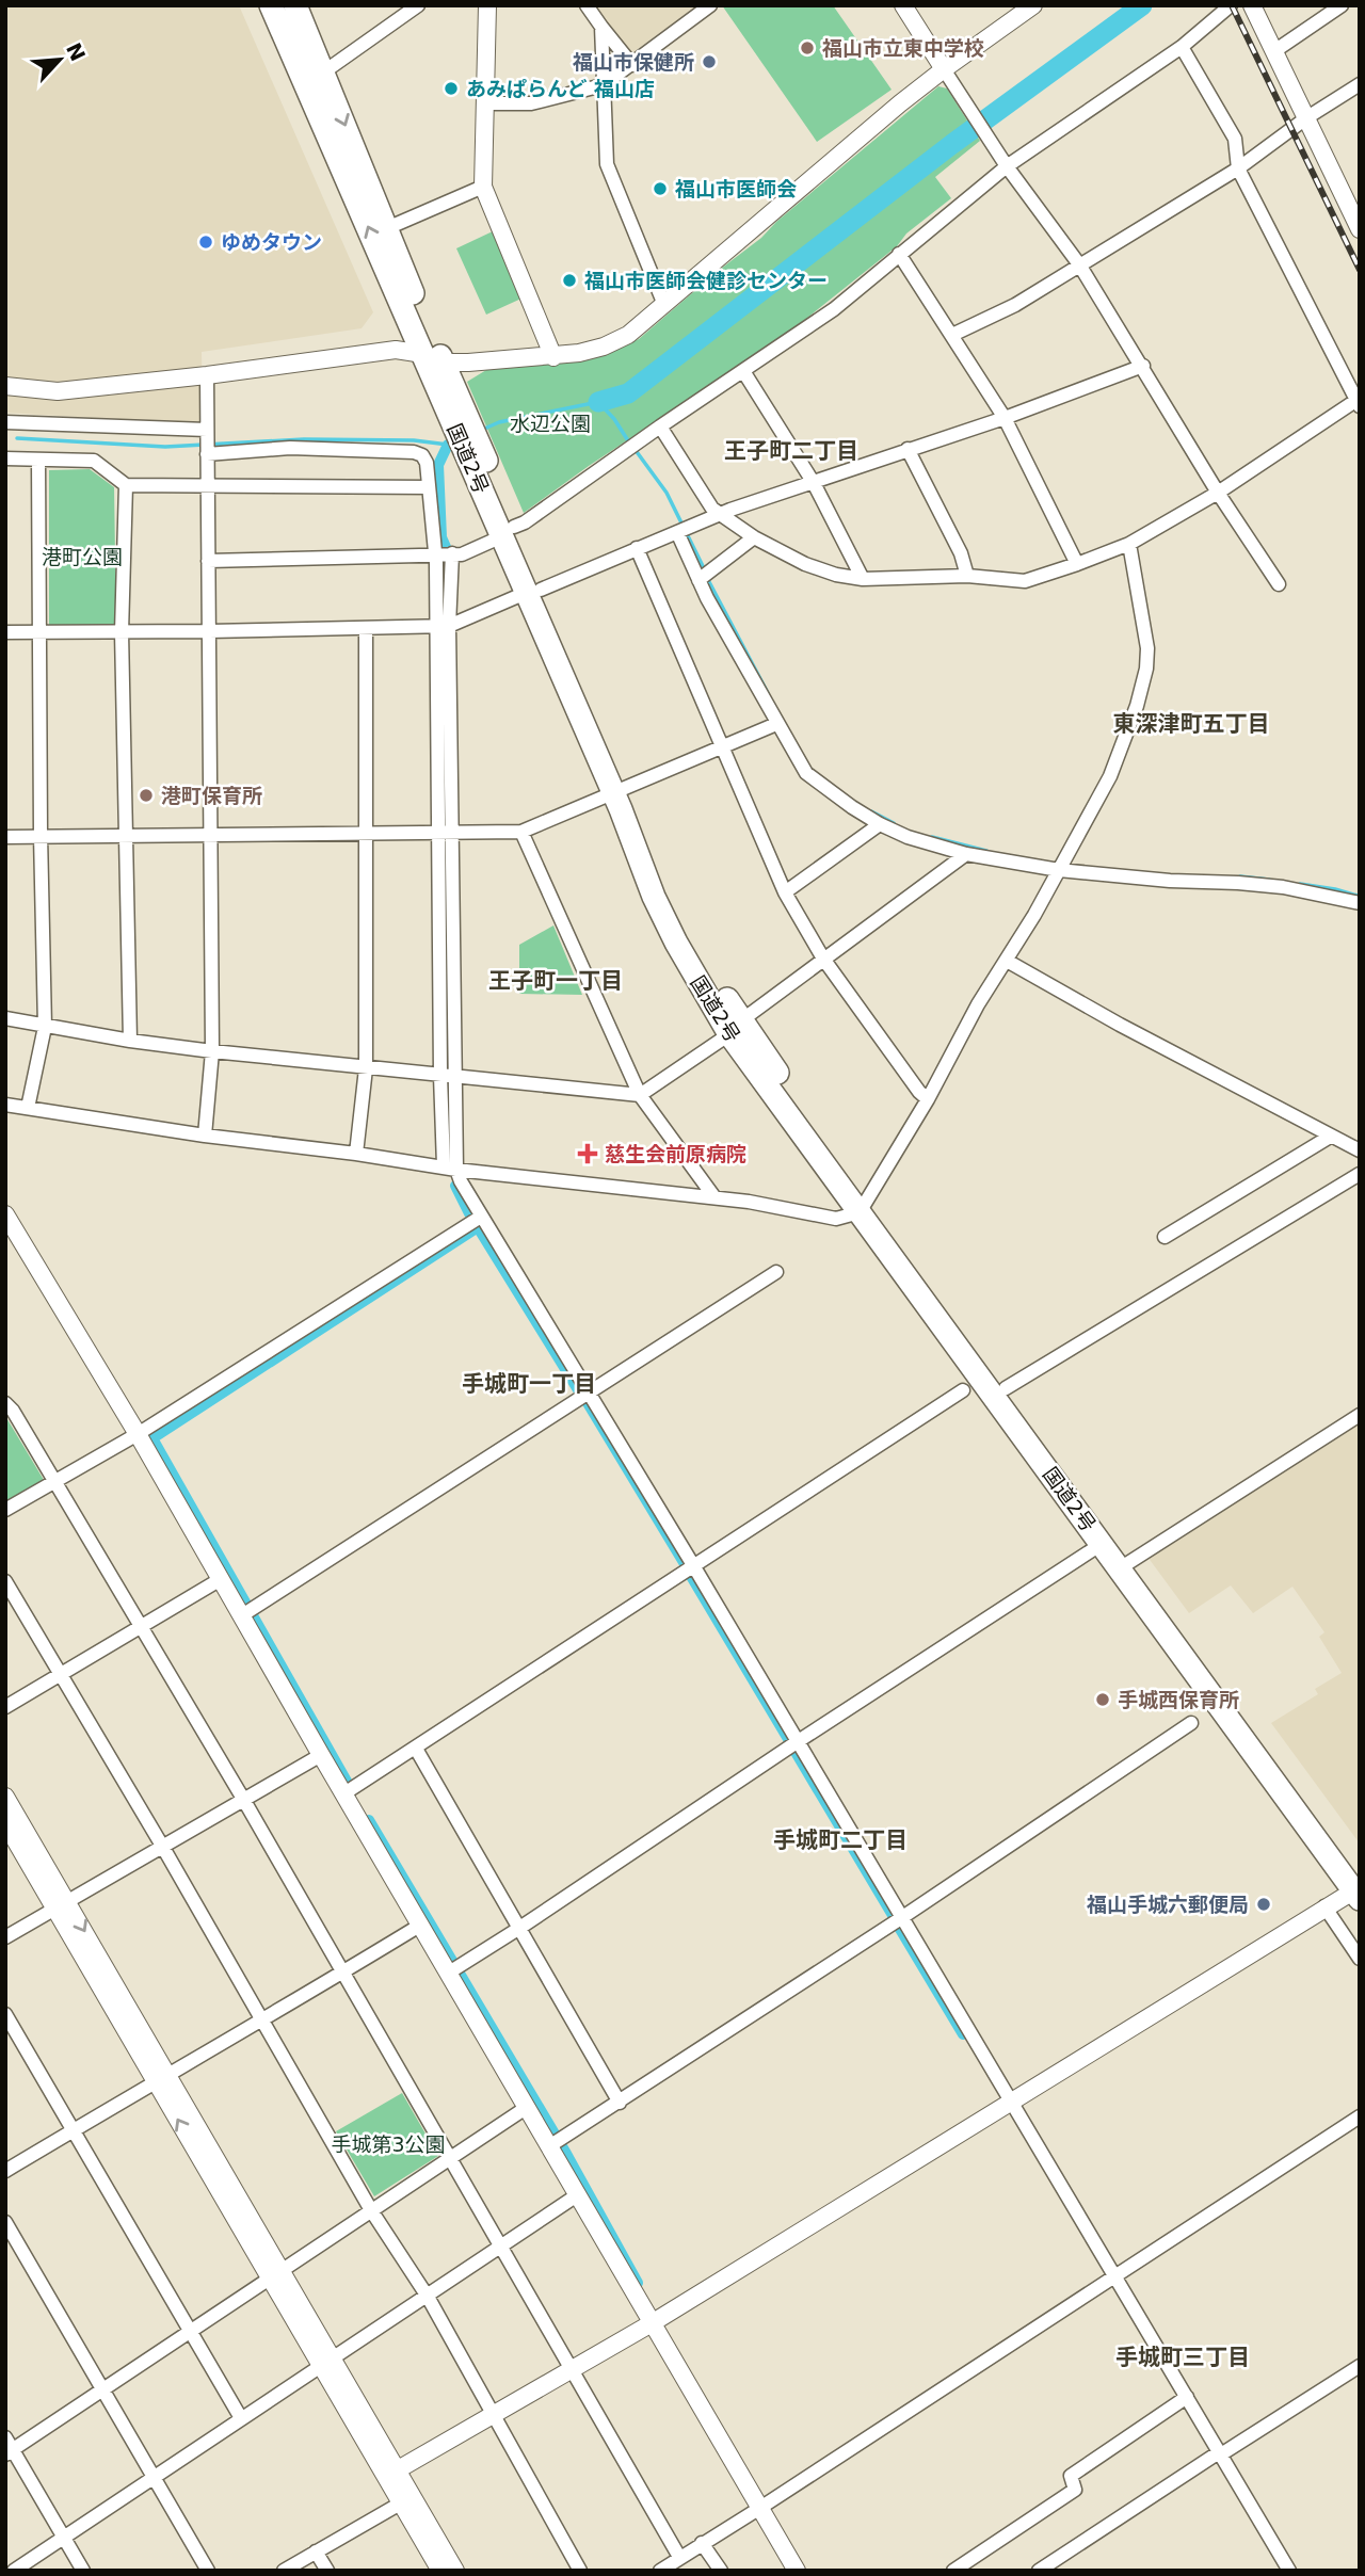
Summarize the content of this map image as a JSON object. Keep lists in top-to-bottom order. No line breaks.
{"streets":{"highway":["国道2号"]},"districts":["王子町二丁目","東深津町五丁目","王子町一丁目","手城町一丁目","手城町二丁目","手城町三丁目"],"parks":["水辺公園","港町公園","手城第3公園"],"places":{"other":["福山市立東中学校","福山市保健所","あみぱらんど 福山店","福山市医師会","ゆめタウン","福山市医師会健診センター","港町保育所","手城西保育所","福山手城六郵便局"],"health":["慈生会前原病院"]},"north":"top right"}
